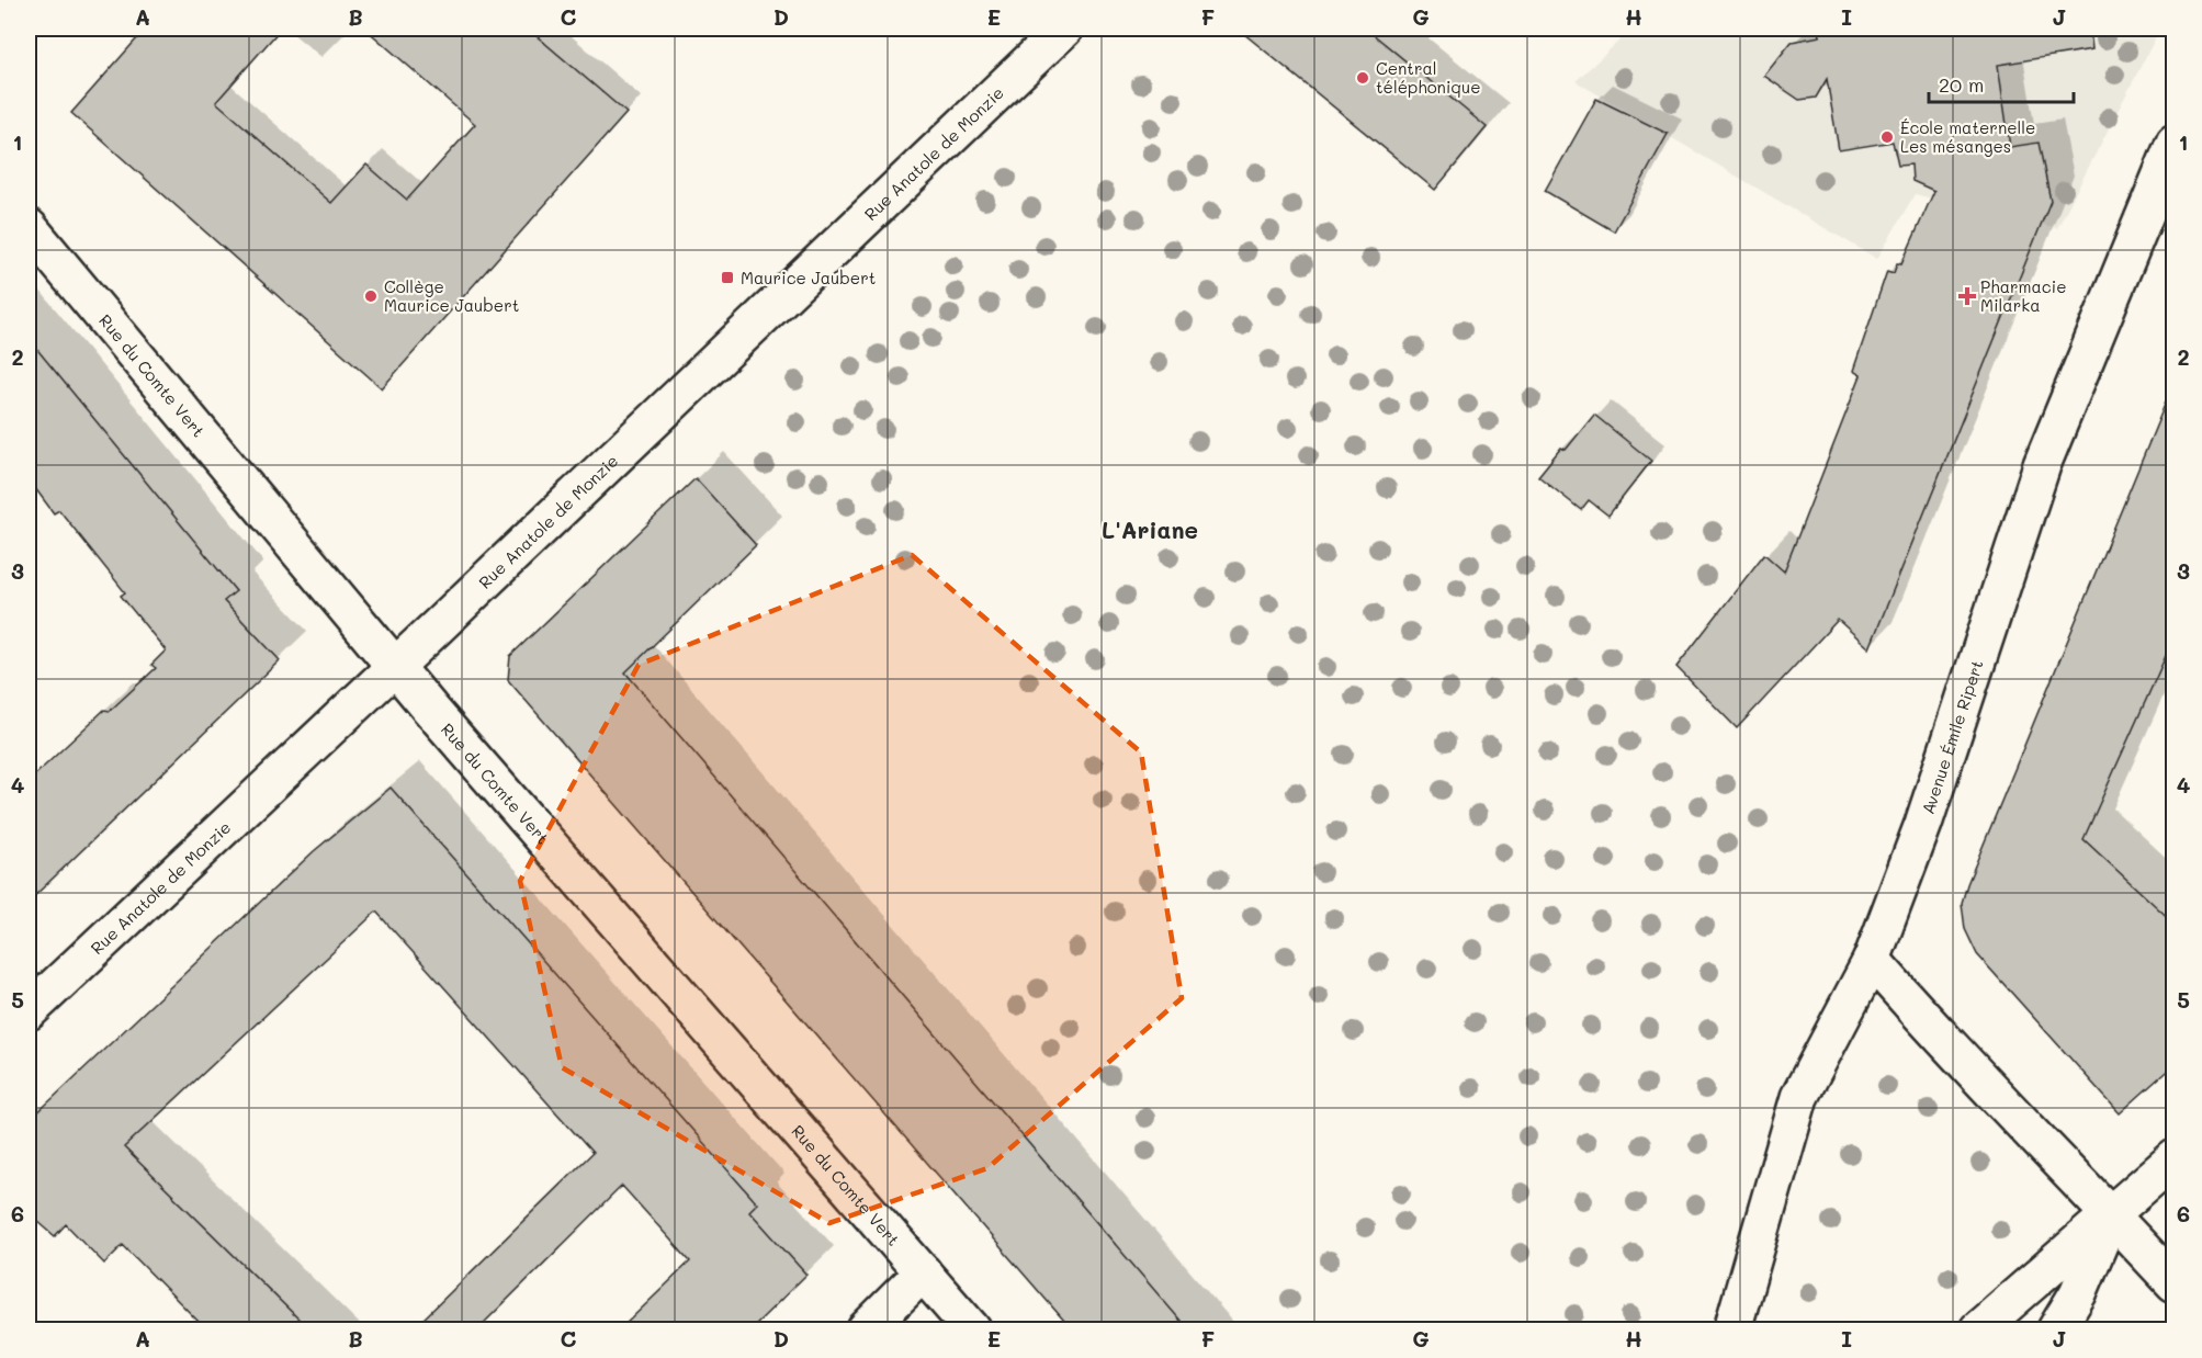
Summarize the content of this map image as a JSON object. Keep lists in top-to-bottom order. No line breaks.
{"streets":{"street":["Rue Anatole de Monzie","Rue du Comte Vert","Avenue Émile Ripert"]},"crossings":[["Rue Anatole de Monzie","Rue du Comte Vert"]],"districts":["L'Ariane"],"places":{"other":["Central téléphonique","École maternelle Les mésanges","Collège Maurice Jaubert"],"transit":["Maurice Jaubert"],"health":["Pharmacie Milarka"]},"scale_bar":"20 m","grid":{"columns":["A","B","C","D","E","F","G","H","I","J"],"rows":["1","2","3","4","5","6"]}}
